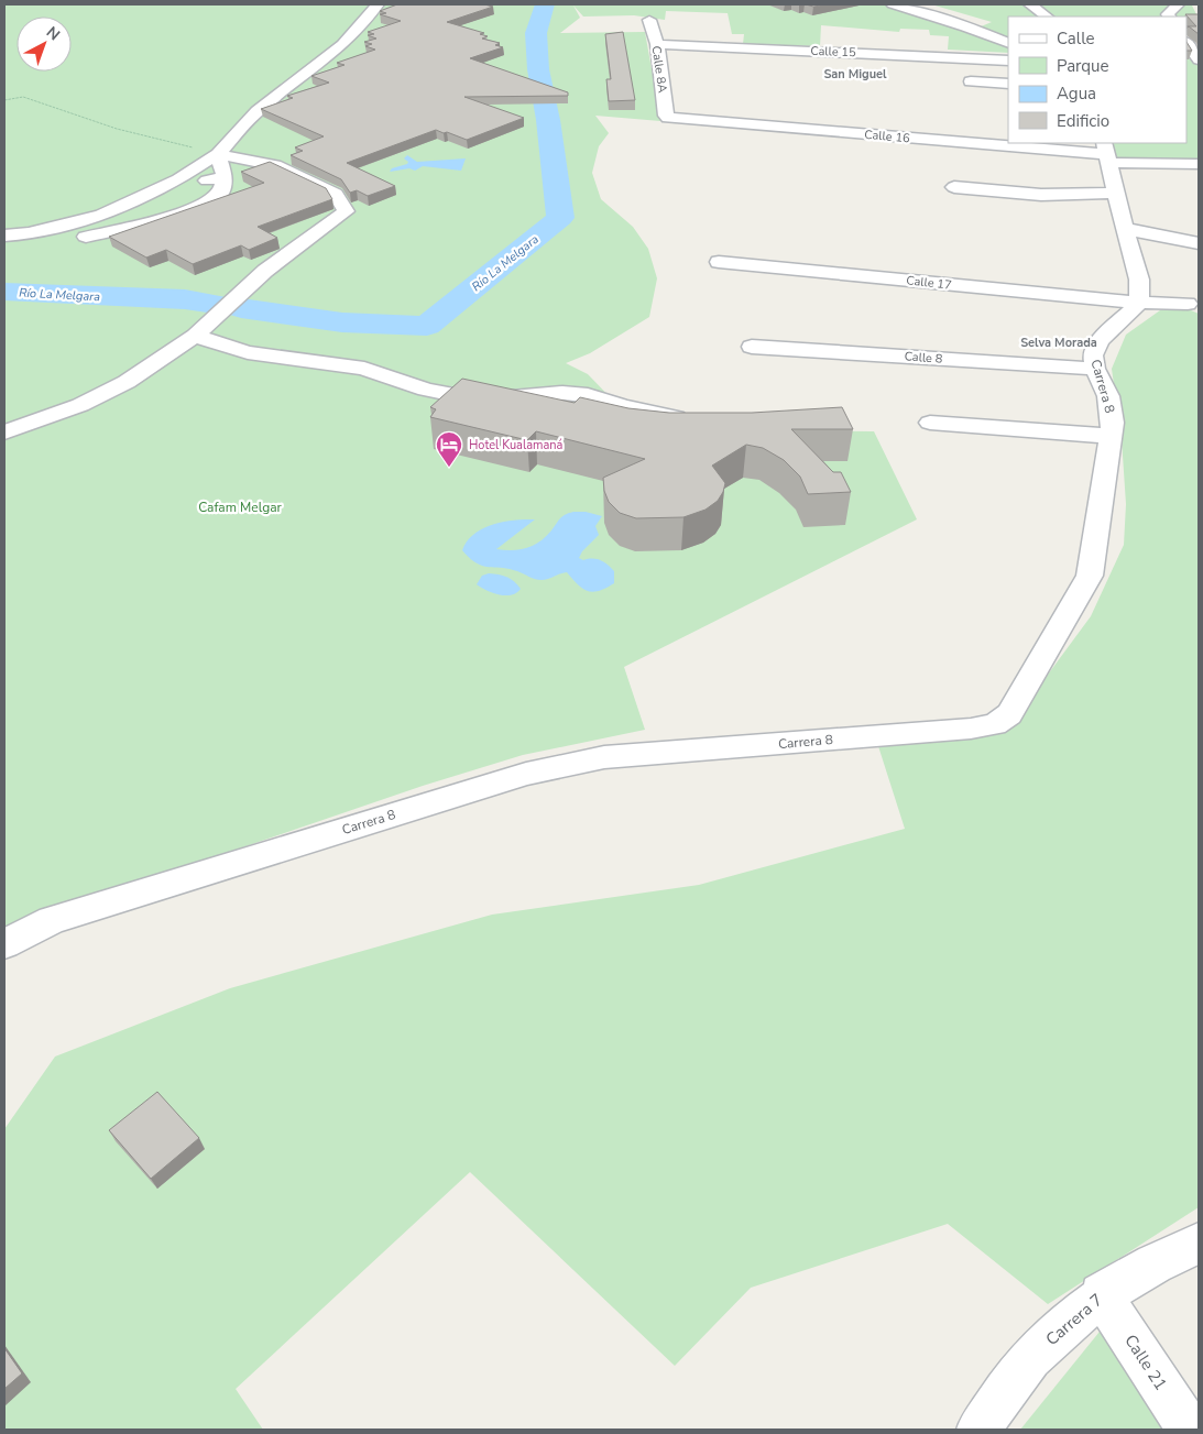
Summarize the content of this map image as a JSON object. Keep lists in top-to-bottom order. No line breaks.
{"streets":{"street":["Calle 15","Calle 8A","Calle 16","Calle 17","Calle 8","Carrera 8","Carrera 7","Calle 21"]},"crossings":[["Calle 15","Calle 8A"],["Calle 8A","Calle 16"],["Calle 17","Carrera 8"],["Calle 8","Carrera 8"],["Carrera 7","Calle 21"]],"districts":["San Miguel","Selva Morada"],"water":["Río La Melgara"],"parks":["Cafam Melgar"],"places":{"hotel":["Hotel Kualamaná"]},"legend":["Calle","Parque","Agua","Edificio"],"north":"top right"}
